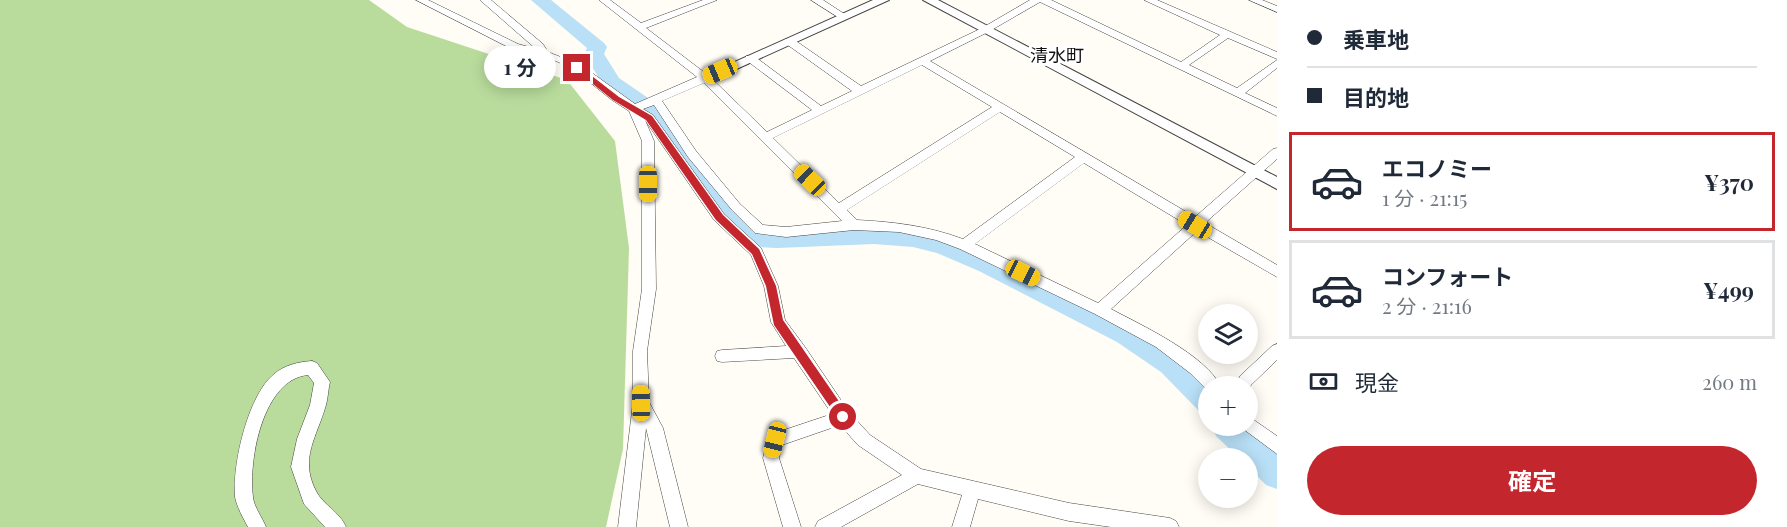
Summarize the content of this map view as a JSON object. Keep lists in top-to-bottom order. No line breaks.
{"districts":["清水町"],"page":{"banner":["乗車地","目的地"],"bubble":"1 分","list":[{"name":"エコノミー","note":"1 分 · 21:15","value":"¥370"},{"name":"コンフォート","note":"2 分 · 21:16","value":"¥499"}],"map_buttons":["+","−"],"pay":["現金","260 m"],"buttons":"確定"}}
